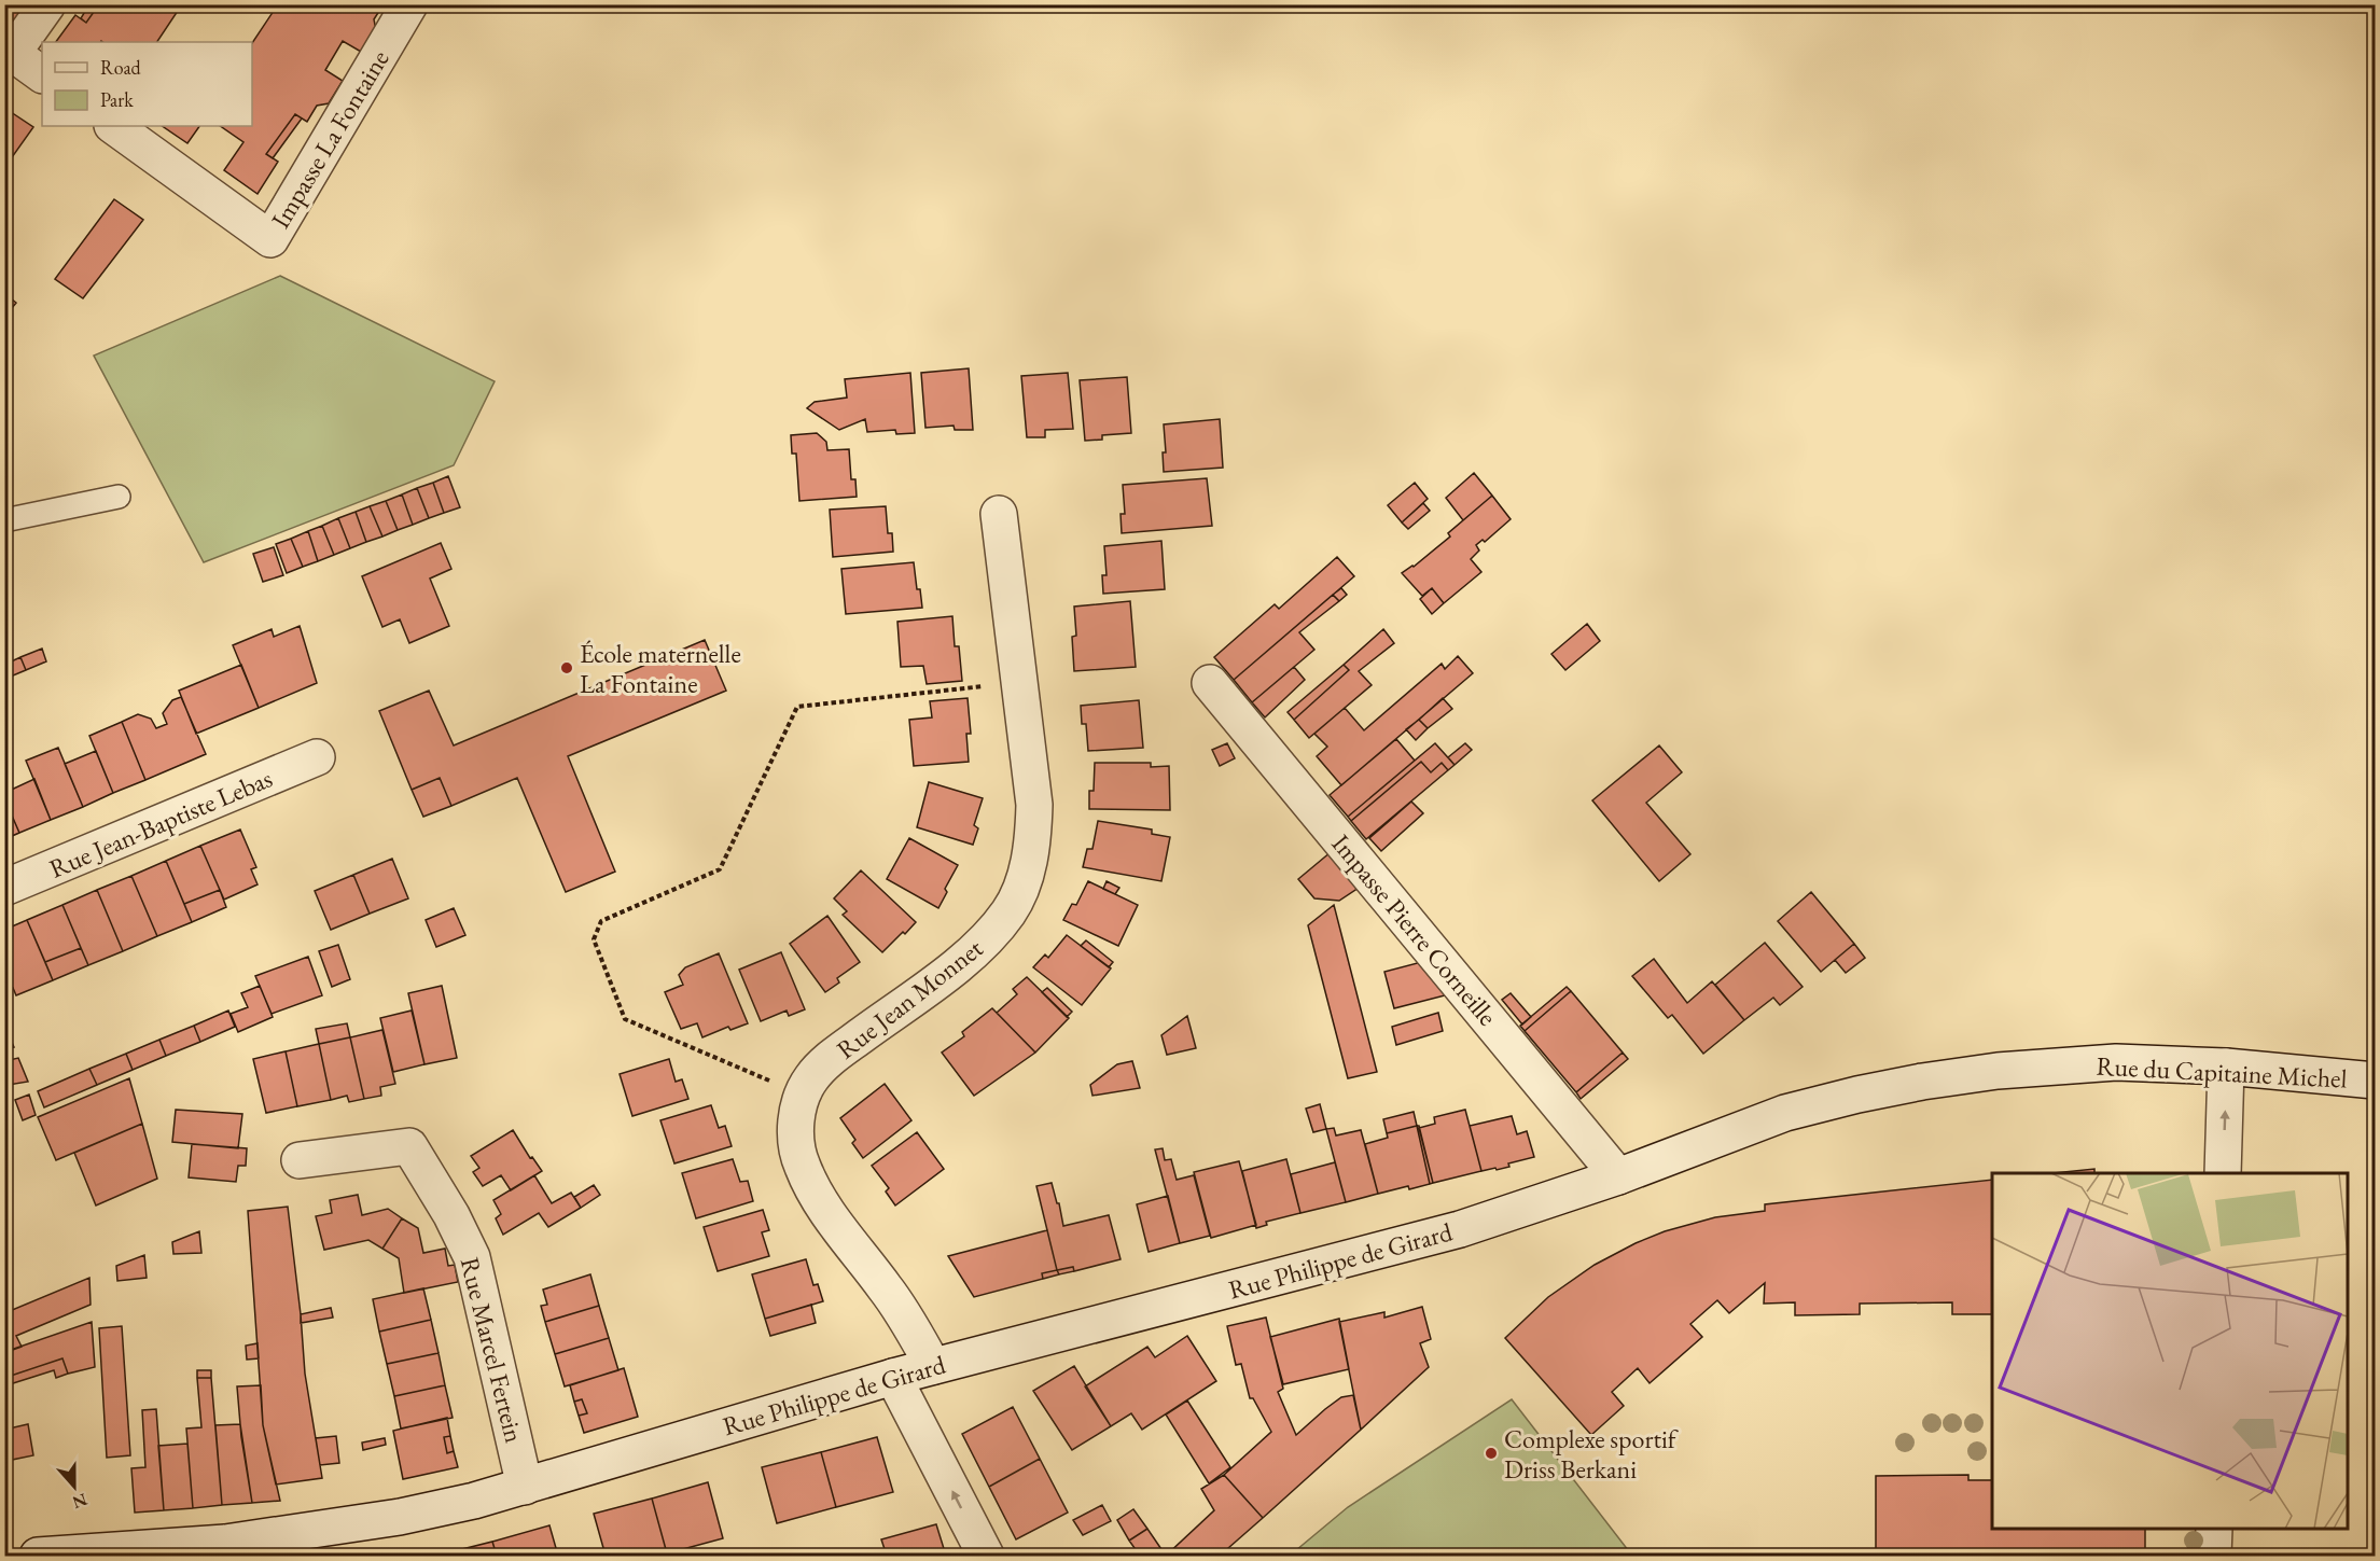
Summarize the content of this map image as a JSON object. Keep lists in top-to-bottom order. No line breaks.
{"streets":{"street":["Impasse La Fontaine","Rue Jean-Baptiste Lebas","Impasse Pierre Corneille","Rue Jean Monnet","Rue du Capitaine Michel","Rue Philippe de Girard","Rue Marcel Fertein"]},"crossings":[["Impasse Pierre Corneille","Rue du Capitaine Michel"],["Impasse Pierre Corneille","Rue Philippe de Girard"],["Rue Jean Monnet","Rue Philippe de Girard"],["Rue du Capitaine Michel","Rue Philippe de Girard"],["Rue Philippe de Girard","Rue Marcel Fertein"]],"places":["École maternelle La Fontaine","Complexe sportif Driss Berkani"],"legend":["Road","Park"],"north":"bottom"}
